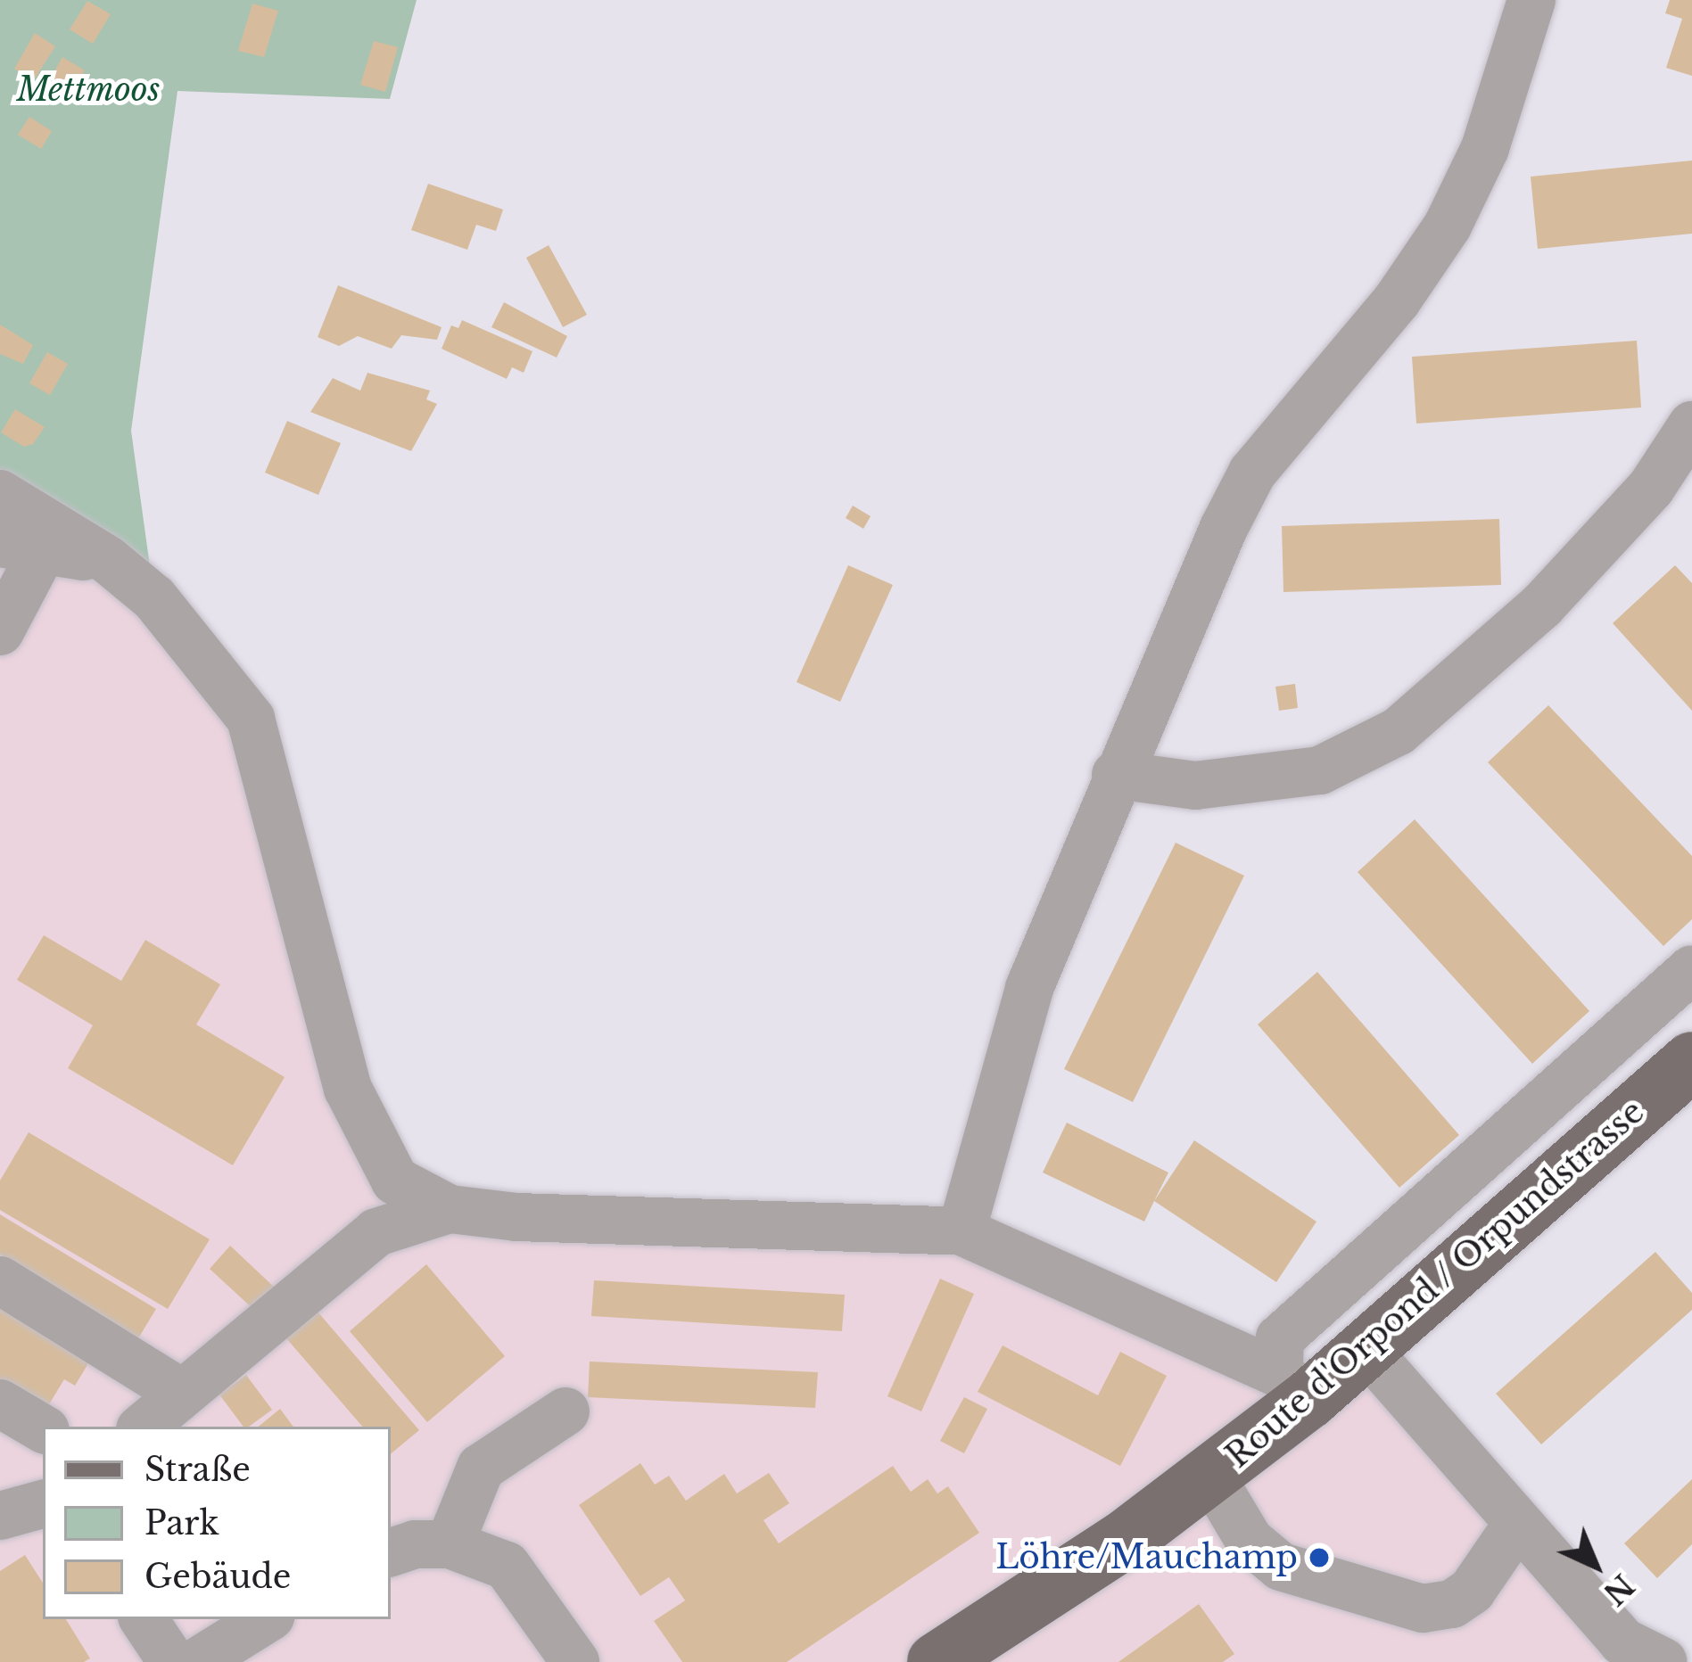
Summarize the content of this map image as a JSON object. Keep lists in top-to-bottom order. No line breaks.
{"streets":{"main road":["Route d'Orpond / Orpundstrasse"]},"parks":["Mettmoos"],"places":["Löhre/Mauchamp"],"legend":["Straße","Park","Gebäude"],"north":"bottom right"}
